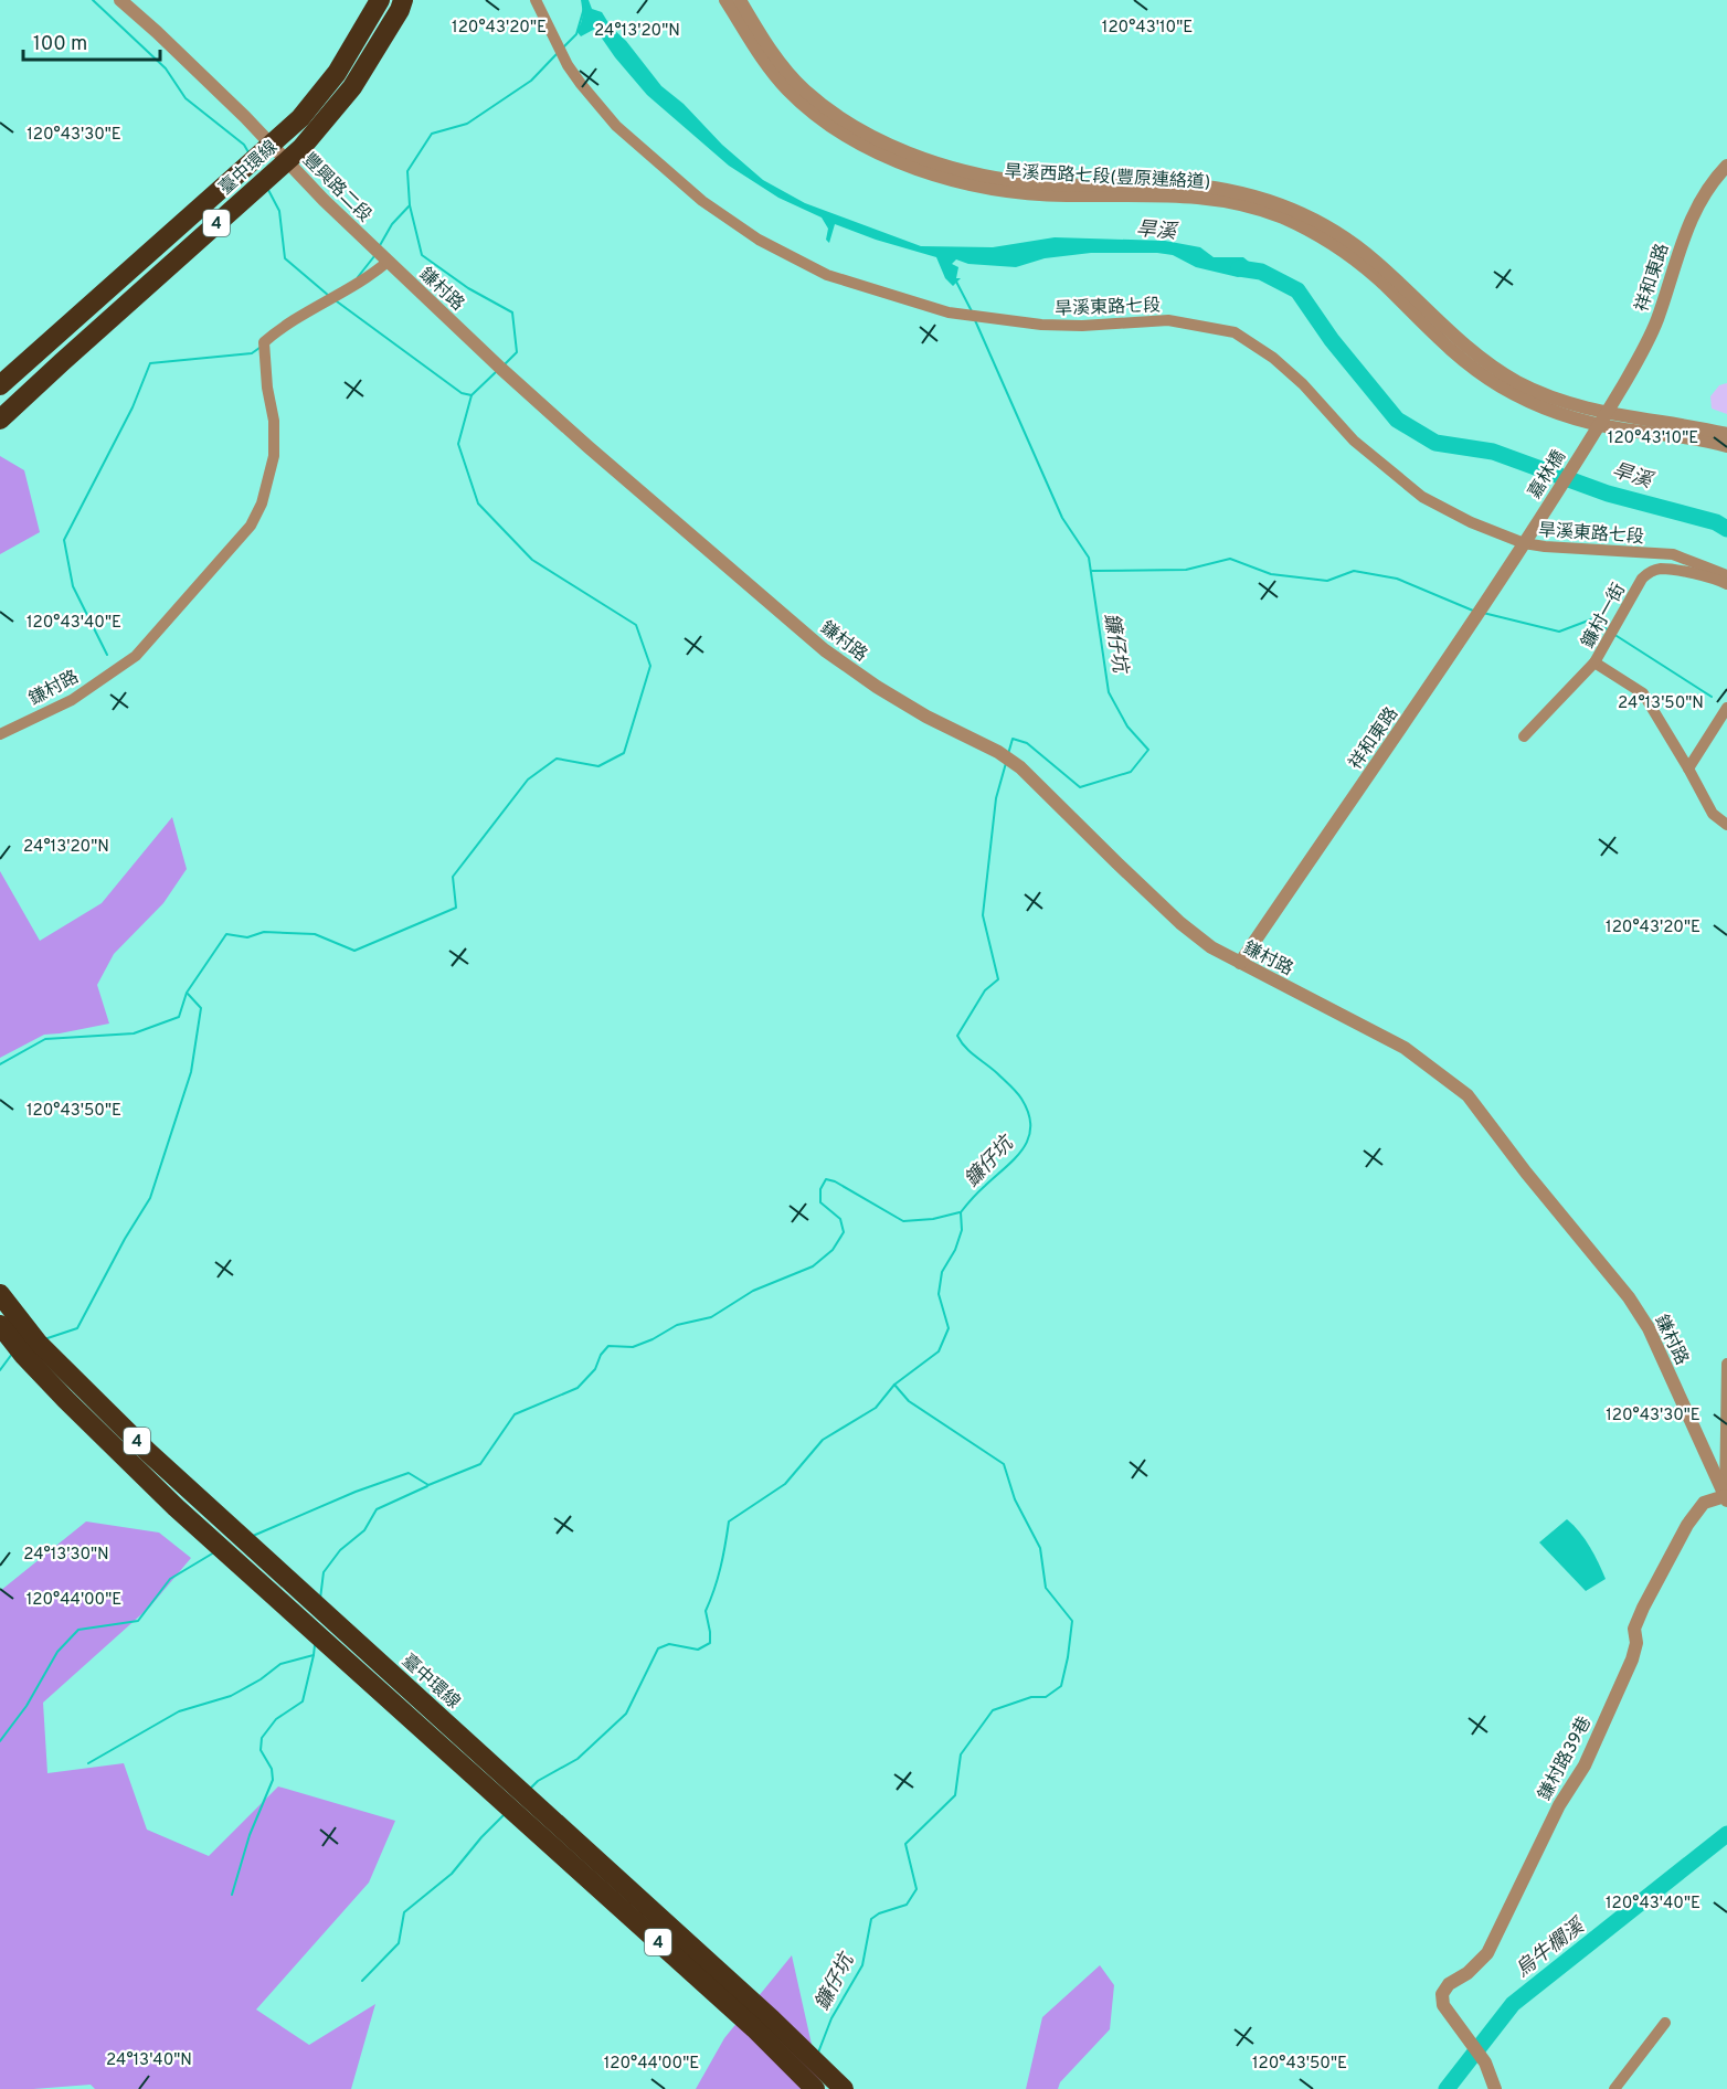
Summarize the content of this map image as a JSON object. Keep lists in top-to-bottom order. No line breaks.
{"streets":{"highway":["臺中環線","4"],"street":["旱溪西路七段(豐原連絡道)","豐興路二段","祥和東路","鎌村路","旱溪東路七段","嘉林橋","鐮村一街","鎌村路39巷"]},"crossings":[["旱溪西路七段(豐原連絡道)","祥和東路"],["旱溪西路七段(豐原連絡道)","嘉林橋"],["豐興路二段","鎌村路"],["祥和東路","鎌村路"],["祥和東路","旱溪東路七段"],["祥和東路","嘉林橋"],["鎌村路","鎌村路39巷"]],"water":["旱溪","鐮仔坑","烏牛欄溪"],"scale_bar":"100 m","coordinates":["120°43'20\"E","120°43'10\"E","24°13'20\"N","120°43'30\"E","120°43'40\"E","24°13'50\"N","120°43'50\"E","24°13'30\"N","120°44'00\"E","24°13'40\"N"]}
